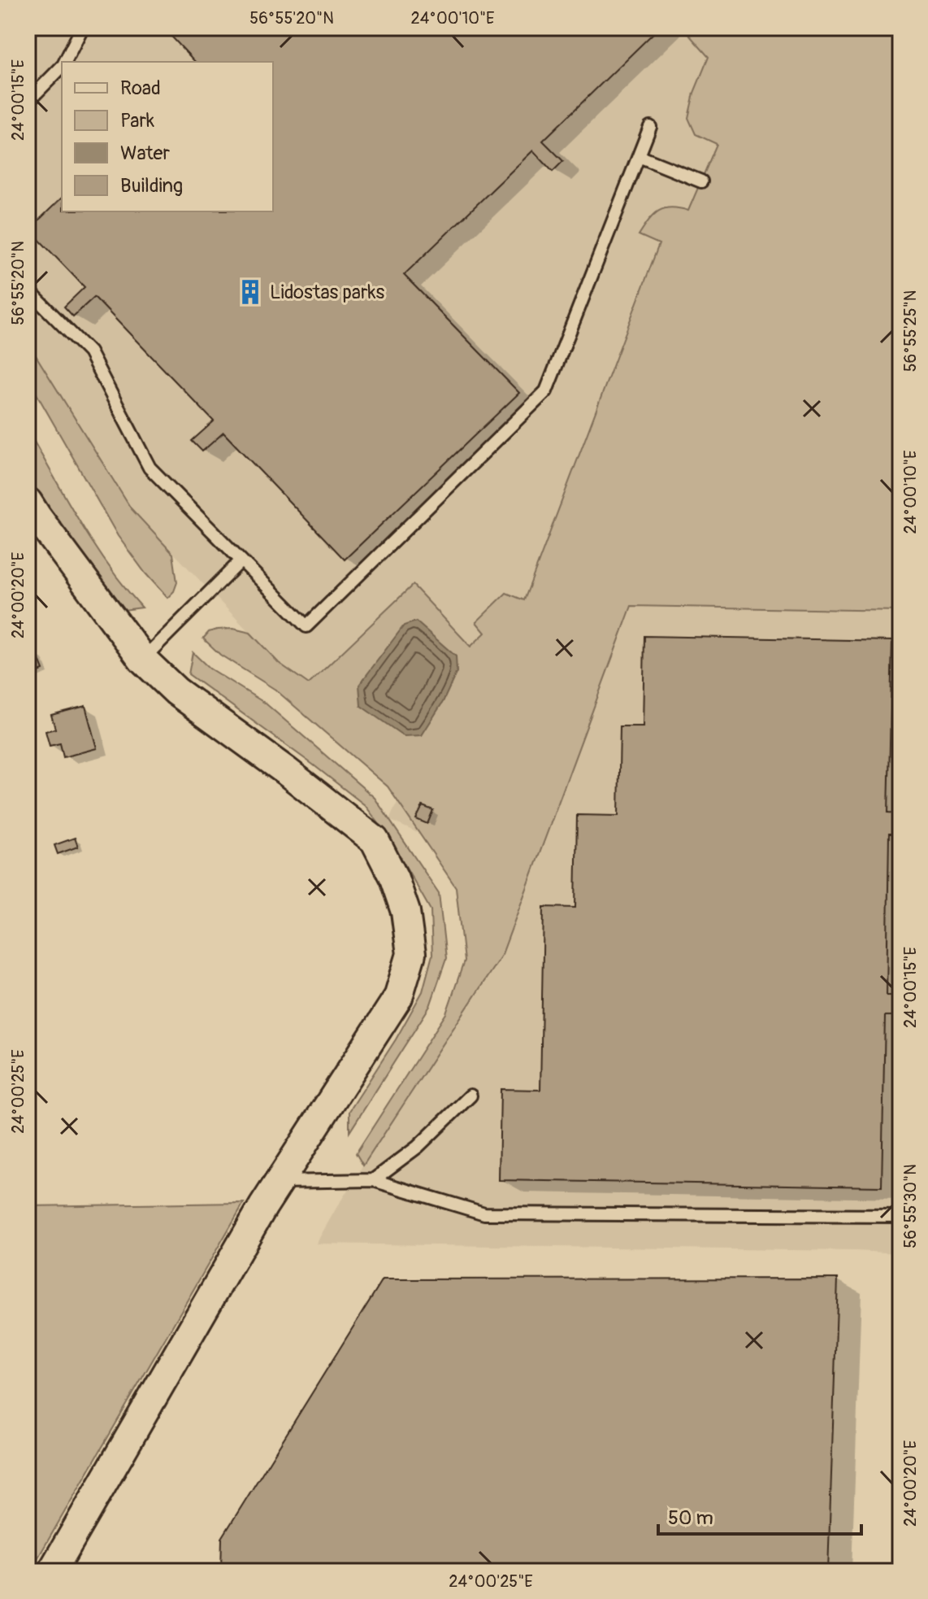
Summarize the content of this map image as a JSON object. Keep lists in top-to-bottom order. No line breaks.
{"places":{"building":["Lidostas parks"]},"legend":["Road","Park","Water","Building"],"scale_bar":"50 m","coordinates":["56°55'20\"N","24°00'10\"E","24°00'15\"E","56°55'25\"N","24°00'20\"E","24°00'25\"E","56°55'30\"N"]}
